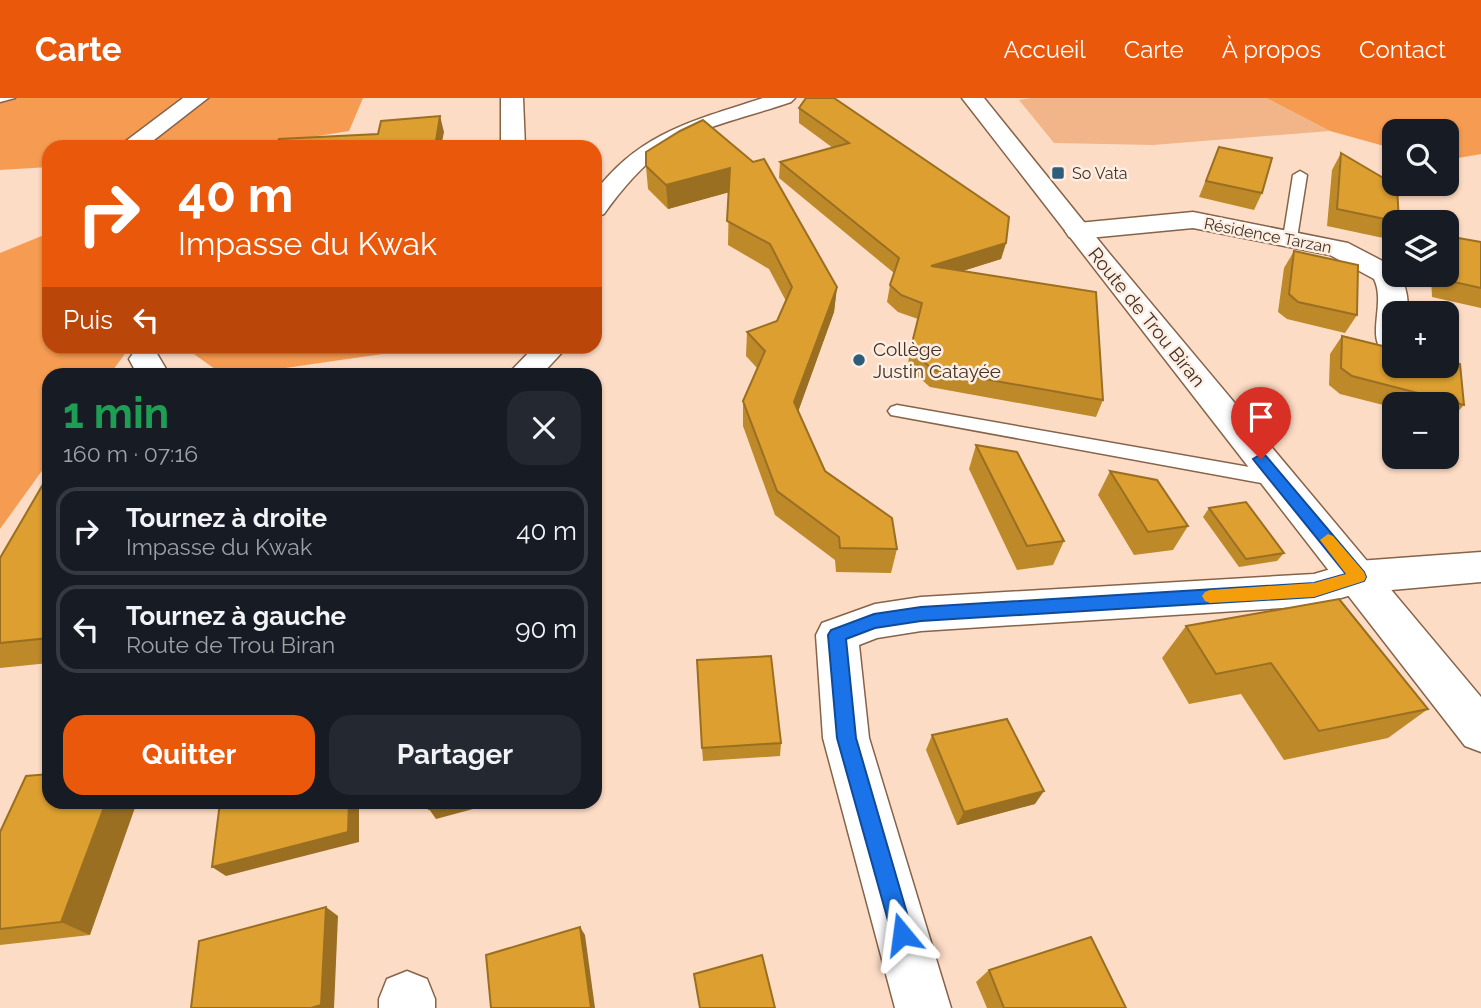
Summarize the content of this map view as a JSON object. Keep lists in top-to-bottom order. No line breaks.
{"streets":{"street":["Résidence Tarzan","Route de Trou Biran"]},"crossings":[["Résidence Tarzan","Route de Trou Biran"]],"places":{"transit":["So Vata"],"other":["Collège Justin Catayée"]},"page":{"header":"Carte","nav":["Accueil","Carte","À propos","Contact"],"map_buttons":["+","−"],"turn":["40 m","Impasse du Kwak"],"then":"Puis","heading":["1 min","160 m · 07:16"],"list":[{"name":"Tournez à droite","note":"Impasse du Kwak","value":"40 m"},{"name":"Tournez à gauche","note":"Route de Trou Biran","value":"90 m"}],"buttons":["Quitter","Partager"]}}
